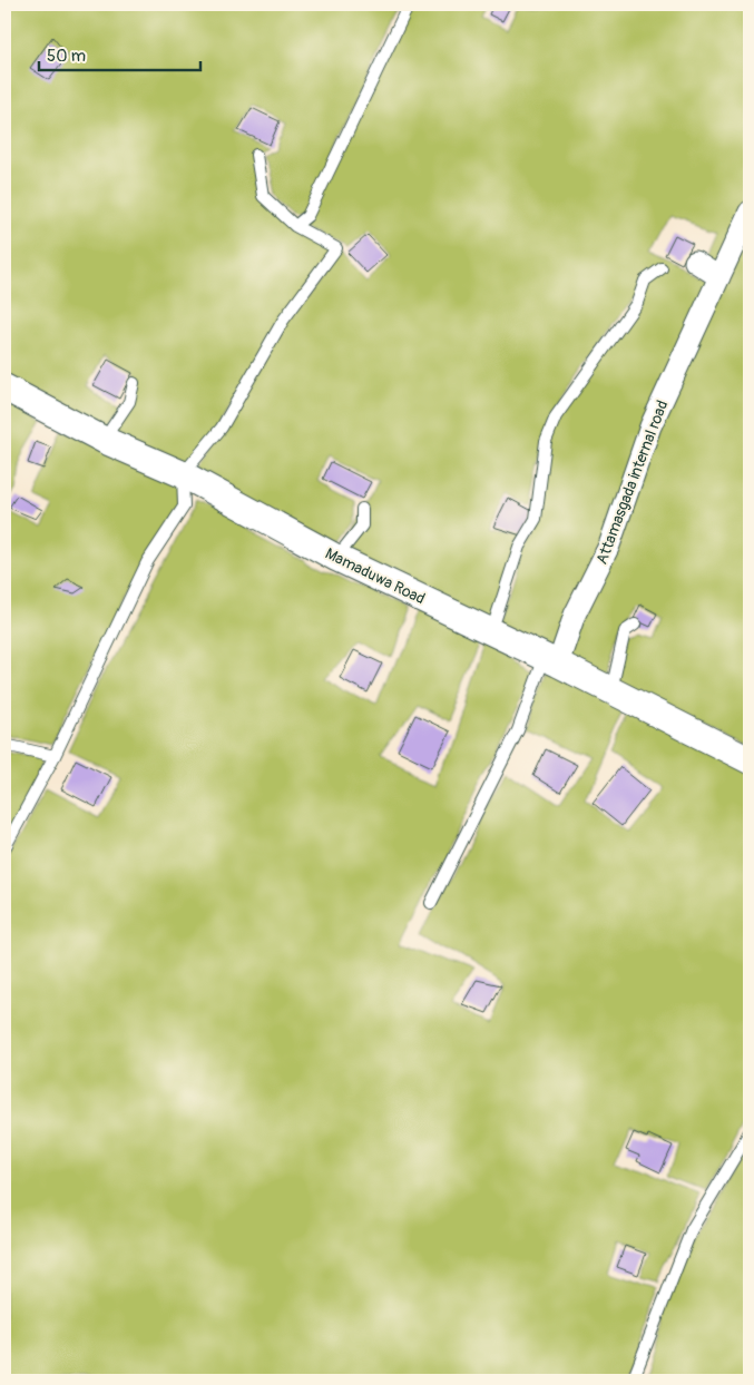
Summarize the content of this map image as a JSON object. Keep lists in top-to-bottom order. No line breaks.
{"streets":{"street":["Attamasgada internal road","Mamaduwa Road"]},"crossings":[["Attamasgada internal road","Mamaduwa Road"]],"scale_bar":"50 m"}
